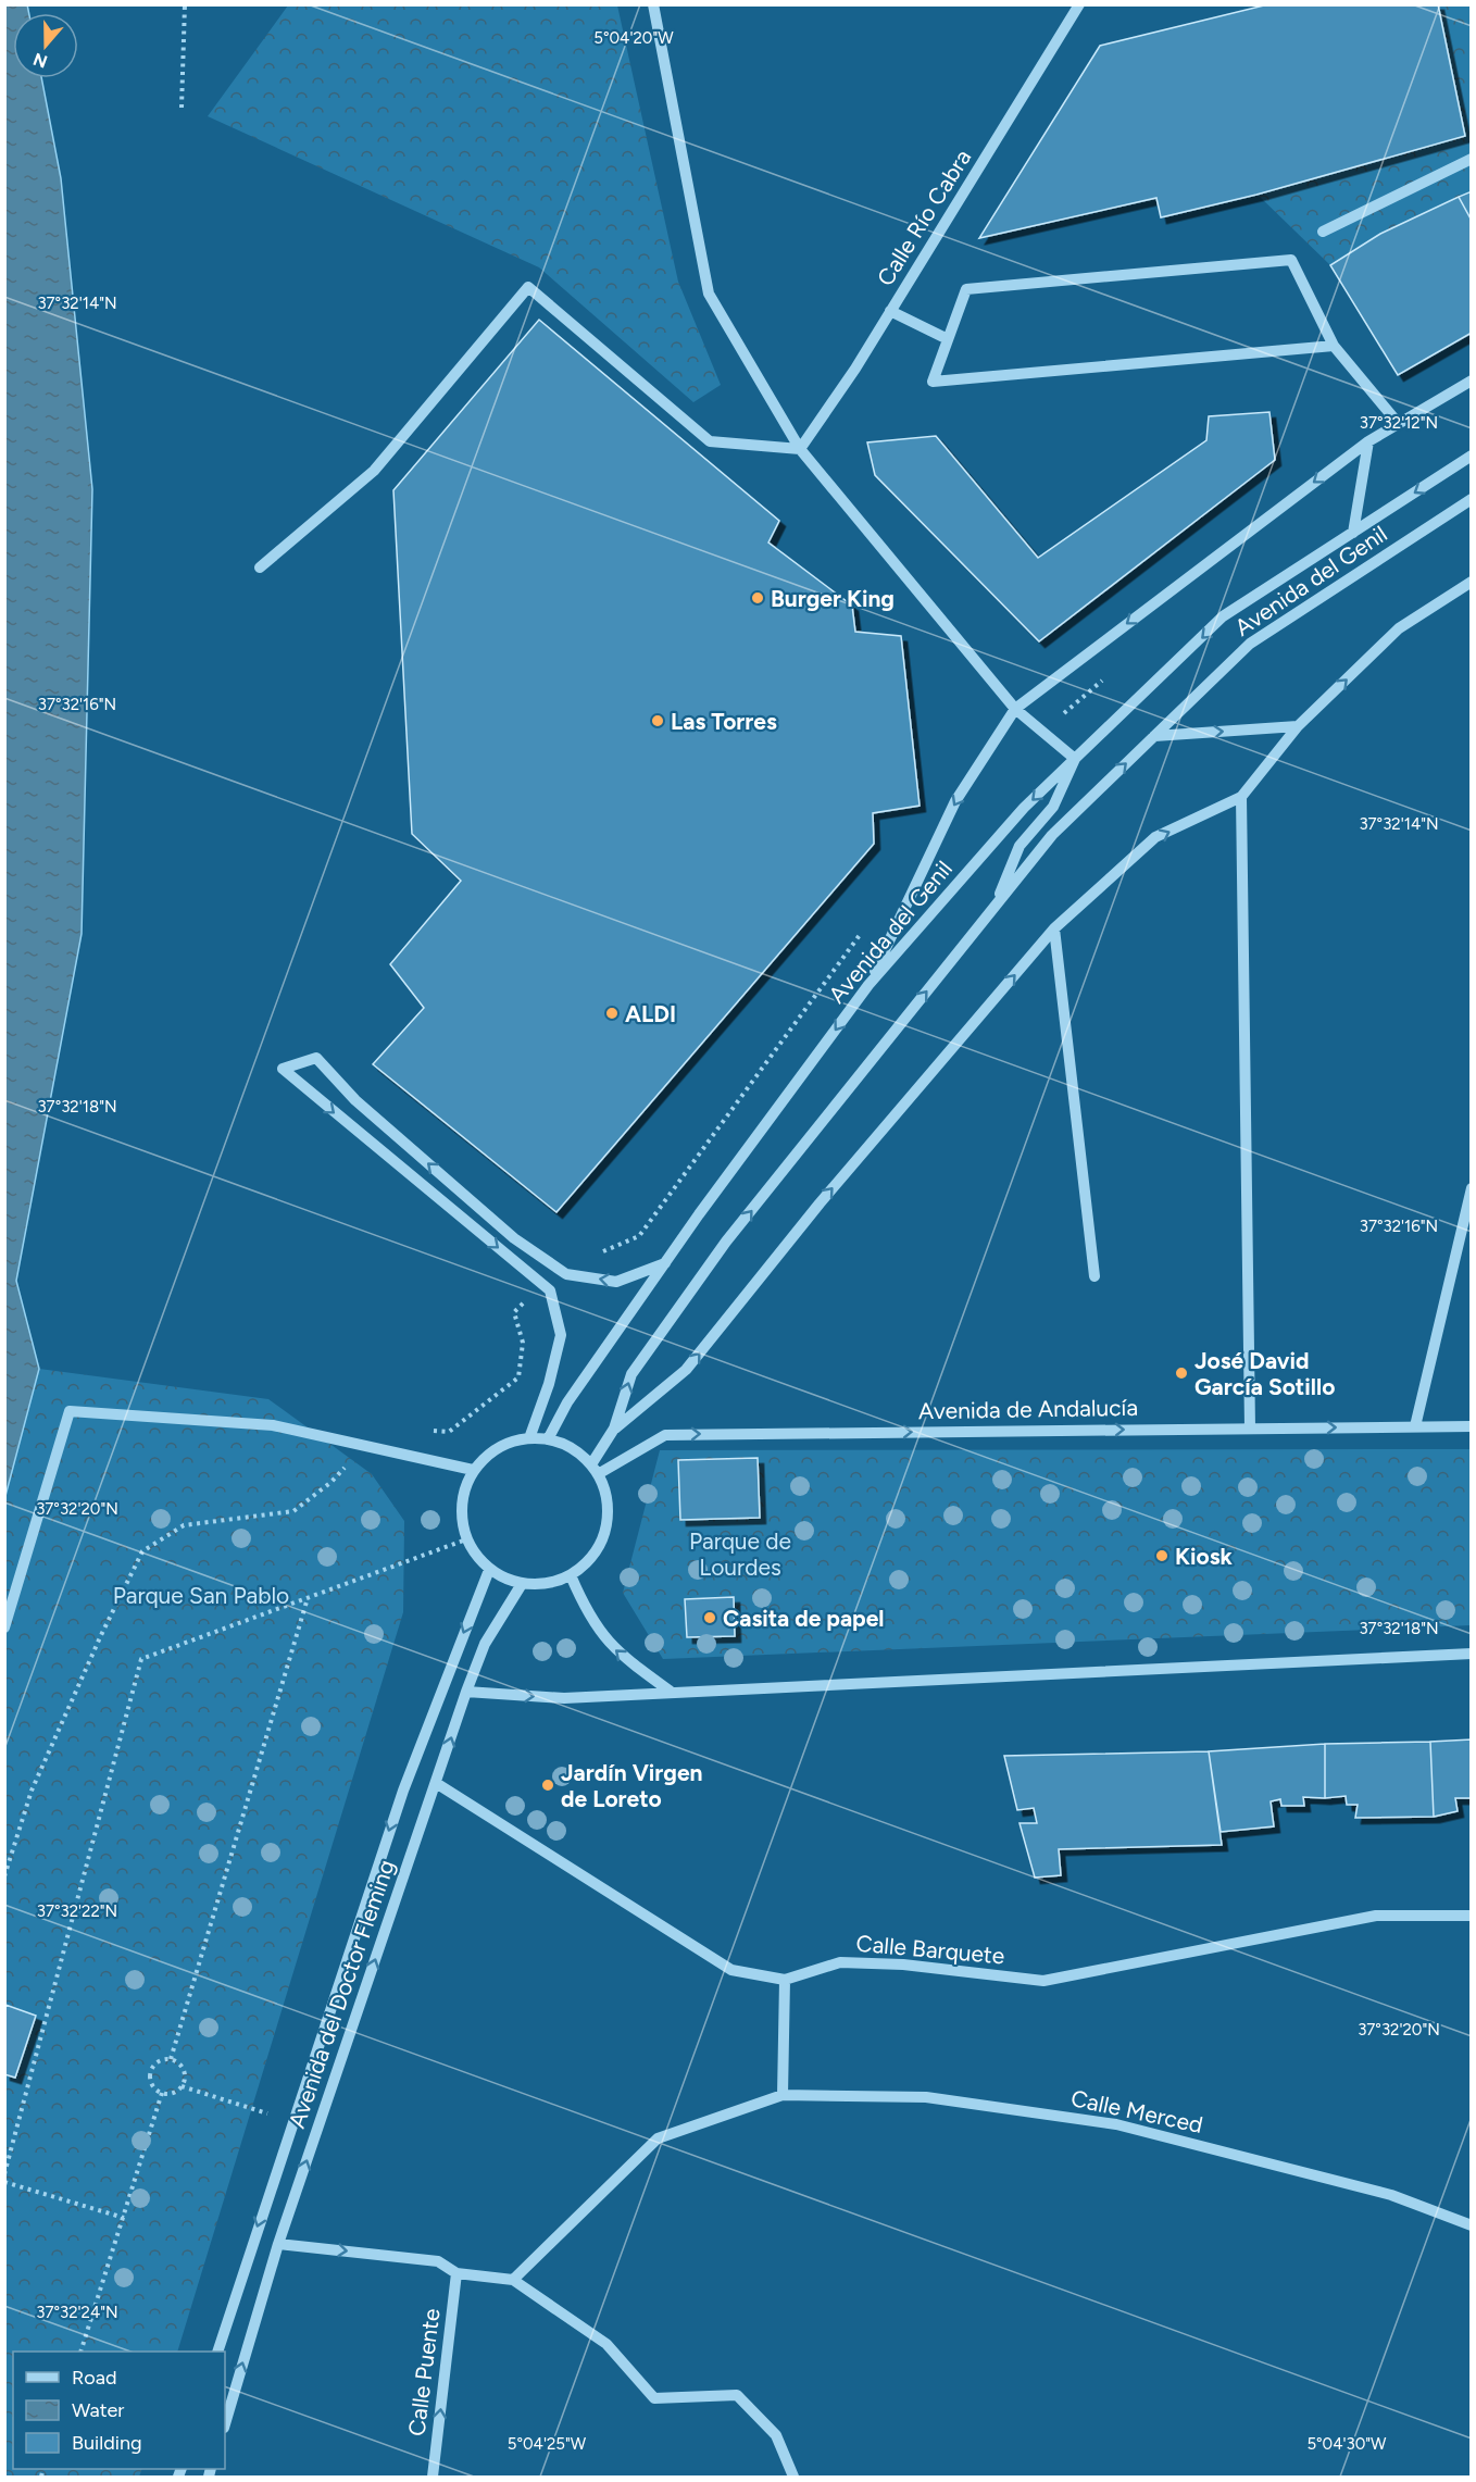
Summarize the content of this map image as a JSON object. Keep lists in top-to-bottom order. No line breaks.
{"streets":{"street":["Calle Río Cabra","Avenida del Genil","Avenida de Andalucía","Calle Barquete","Avenida del Doctor Fleming","Calle Merced","Calle Puente"]},"crossings":[["Avenida del Genil","Avenida de Andalucía"],["Avenida del Genil","Avenida del Doctor Fleming"],["Avenida de Andalucía","Avenida del Doctor Fleming"],["Calle Barquete","Avenida del Doctor Fleming"]],"one_way":["Avenida de Andalucía","Calle Puente"],"parks":["Parque de Lourdes","Parque San Pablo"],"places":["Burger King","Las Torres","ALDI","José David García Sotillo","Kiosk","Casita de papel","Jardín Virgen de Loreto"],"legend":["Road","Water","Building"],"north":"bottom","coordinates":["5°04'20\"W","37°32'14\"N","37°32'12\"N","37°32'16\"N","37°32'18\"N","37°32'20\"N","37°32'22\"N","37°32'24\"N","5°04'25\"W","5°04'30\"W"]}
